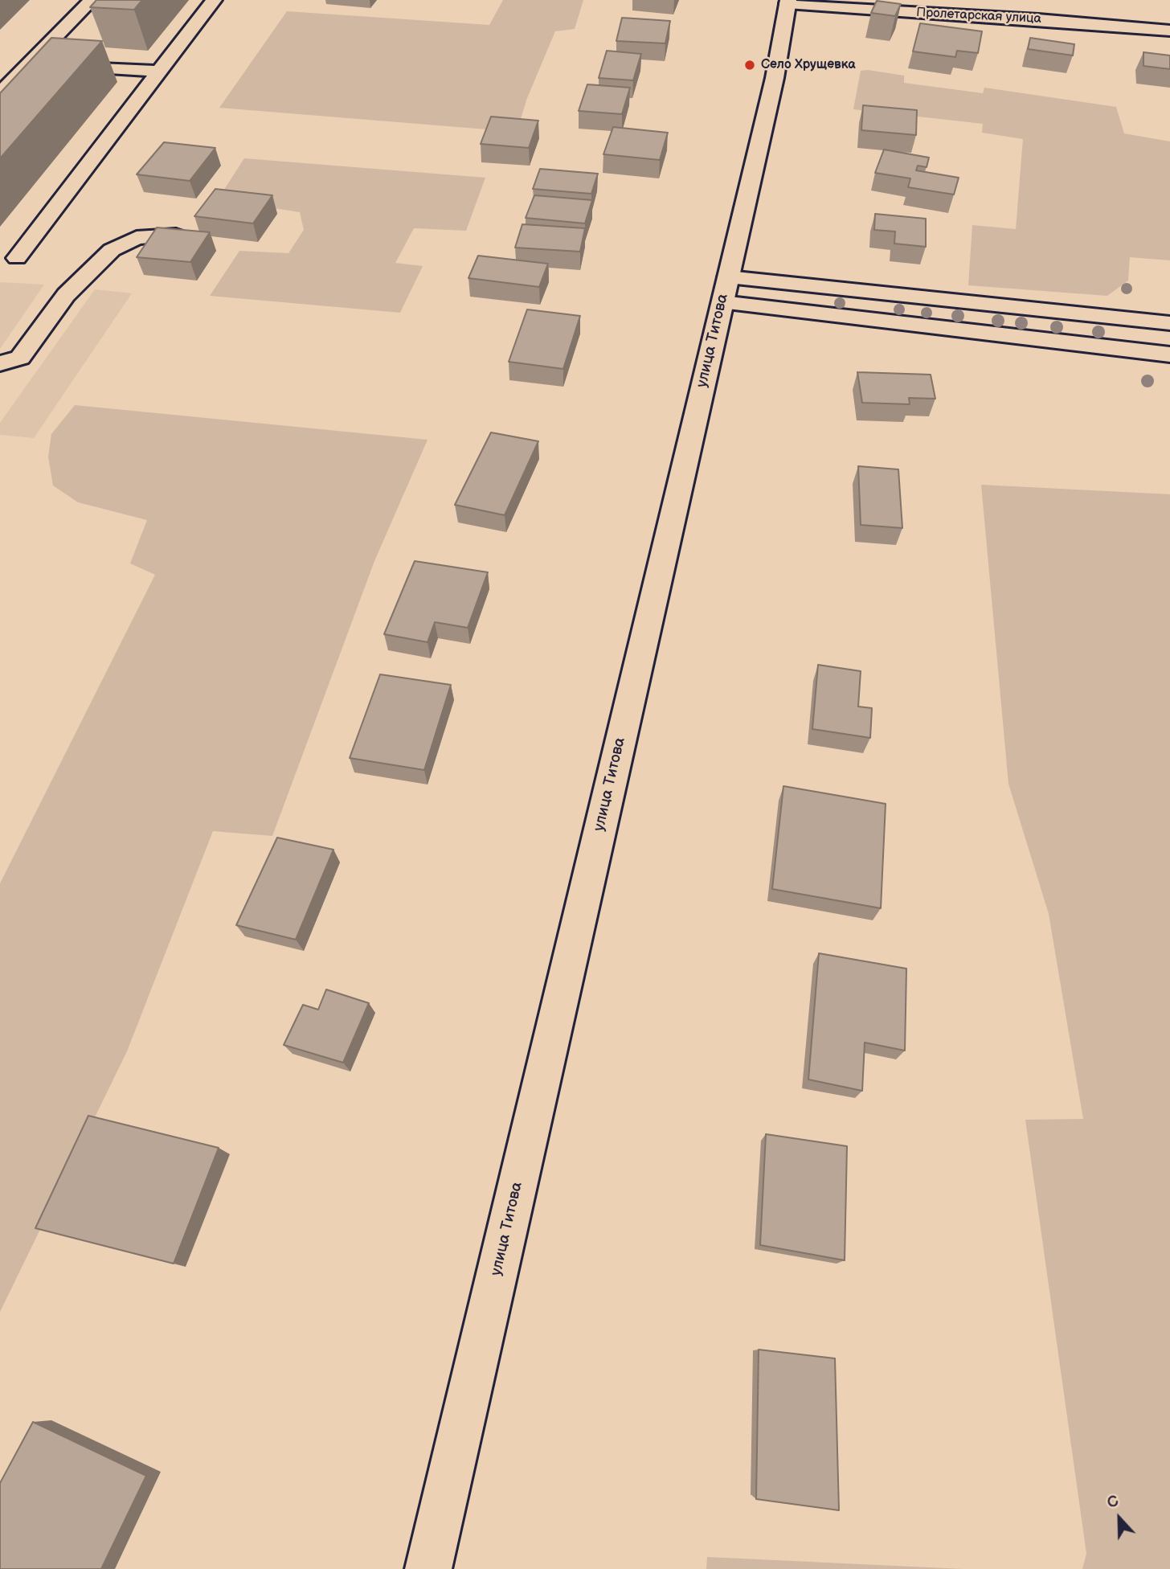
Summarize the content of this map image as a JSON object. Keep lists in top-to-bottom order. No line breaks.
{"streets":{"main road":["Пролетарская улица","улица Титова"]},"crossings":[["Пролетарская улица","улица Титова"]],"places":["Село Хрущевка"],"north":"top"}
